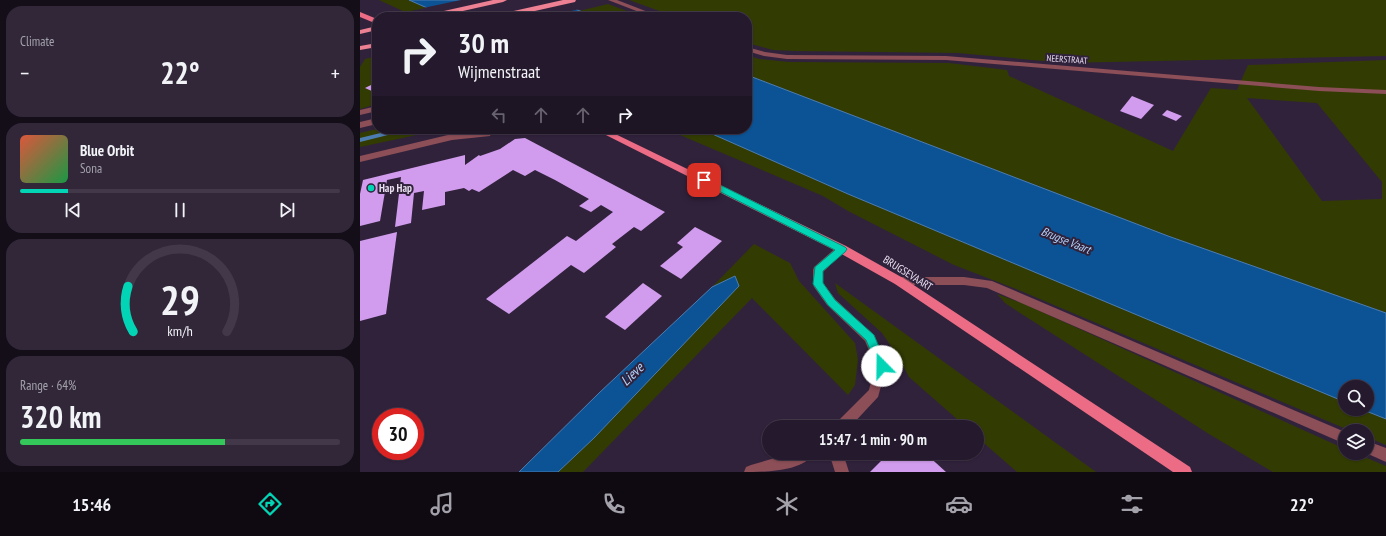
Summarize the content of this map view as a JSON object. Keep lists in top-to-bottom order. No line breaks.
{"streets":{"main road":["BRUGSEVAART"],"street":["NEERSTRAAT"]},"water":["Brugse Vaart","Lieve"],"places":["Hap Hap"],"page":{"tile":["Climate",["Range · 64%","320 km"]],"turn":["30 m","Wijmenstraat"],"heat":["−","22°","+"],"song":["Blue Orbit","Sona"],"limit":"30","trip":"15:47 · 1 min · 90 m","tabs":["15:46","22°"],"gauge":["29","km/h"]}}
